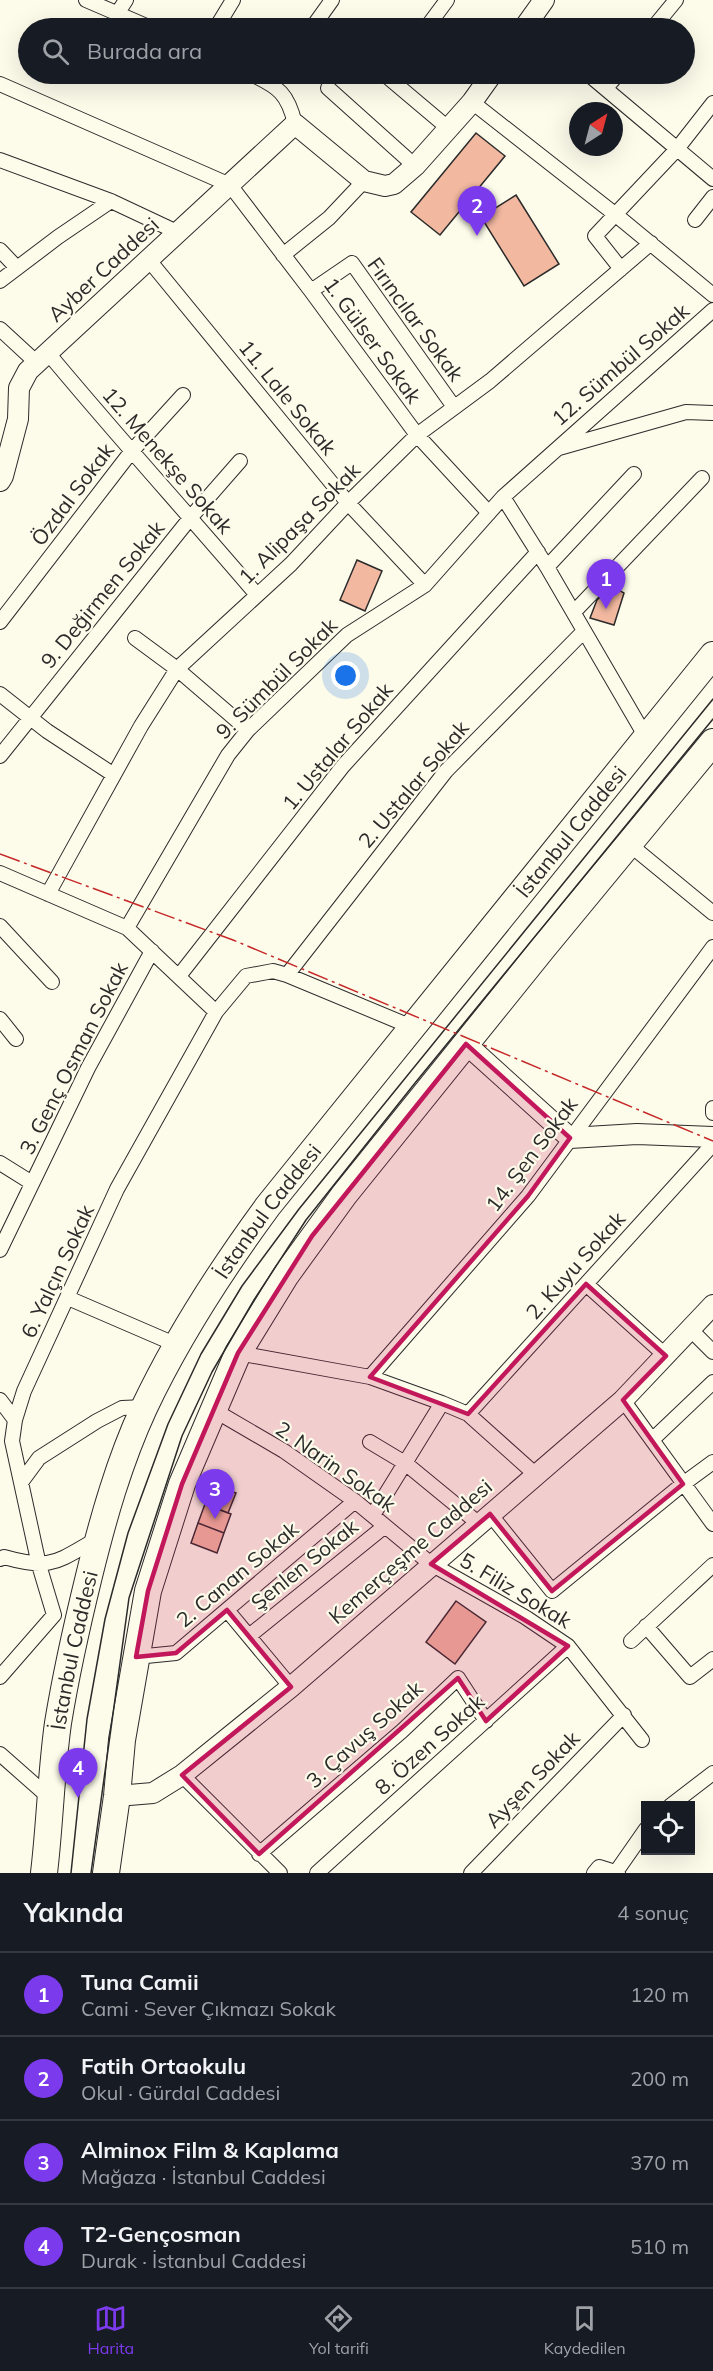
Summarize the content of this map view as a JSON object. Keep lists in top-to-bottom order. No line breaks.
{"streets":{"highway":["İstanbul Caddesi"],"main road":["Ayber Caddesi","Kemerçeşme Caddesi"],"street":["Fırıncılar Sokak","1. Gülser Sokak","12. Sümbül Sokak","11. Lale Sokak","12. Menekşe Sokak","Özdal Sokak","1. Alipaşa Sokak","9. Değirmen Sokak","9. Sümbül Sokak","1. Ustalar Sokak","2. Ustalar Sokak","3. Genç Osman Sokak","14. Şen Sokak","2. Kuyu Sokak","6. Yalçın Sokak","2. Narin Sokak","Şenlen Sokak","2. Canan Sokak","5. Filiz Sokak","3. Çavuş Sokak","8. Özen Sokak","Ayşen Sokak"]},"crossings":[["Ayber Caddesi","1. Gülser Sokak"],["Ayber Caddesi","11. Lale Sokak"],["Ayber Caddesi","12. Menekşe Sokak"],["Fırıncılar Sokak","1. Gülser Sokak"],["Fırıncılar Sokak","1. Alipaşa Sokak"],["1. Gülser Sokak","1. Alipaşa Sokak"],["1. Gülser Sokak","9. Sümbül Sokak"],["12. Sümbül Sokak","9. Sümbül Sokak"],["11. Lale Sokak","1. Alipaşa Sokak"],["11. Lale Sokak","9. Sümbül Sokak"],["12. Menekşe Sokak","Özdal Sokak"],["12. Menekşe Sokak","1. Alipaşa Sokak"],["12. Menekşe Sokak","9. Değirmen Sokak"],["2. Ustalar Sokak","6. Yalçın Sokak"],["2. Narin Sokak","Kemerçeşme Caddesi"],["2. Narin Sokak","Şenlen Sokak"],["2. Narin Sokak","2. Canan Sokak"],["2. Narin Sokak","5. Filiz Sokak"],["Kemerçeşme Caddesi","5. Filiz Sokak"],["5. Filiz Sokak","8. Özen Sokak"],["5. Filiz Sokak","Ayşen Sokak"],["3. Çavuş Sokak","8. Özen Sokak"]],"north":"top right","page":{"search":"Burada ara","pins":["2","1","3","4"],"heading":["Yakında","4 sonuç"],"list":[{"mark":"1","name":"Tuna Camii","note":"Cami · Sever Çıkmazı Sokak","value":"120 m"},{"mark":"2","name":"Fatih Ortaokulu","note":"Okul · Gürdal Caddesi","value":"200 m"},{"mark":"3","name":"Alminox Film & Kaplama","note":"Mağaza · İstanbul Caddesi","value":"370 m"},{"mark":"4","name":"T2-Gençosman","note":"Durak · İstanbul Caddesi","value":"510 m"}],"nav":["Harita","Yol tarifi","Kaydedilen"]}}
